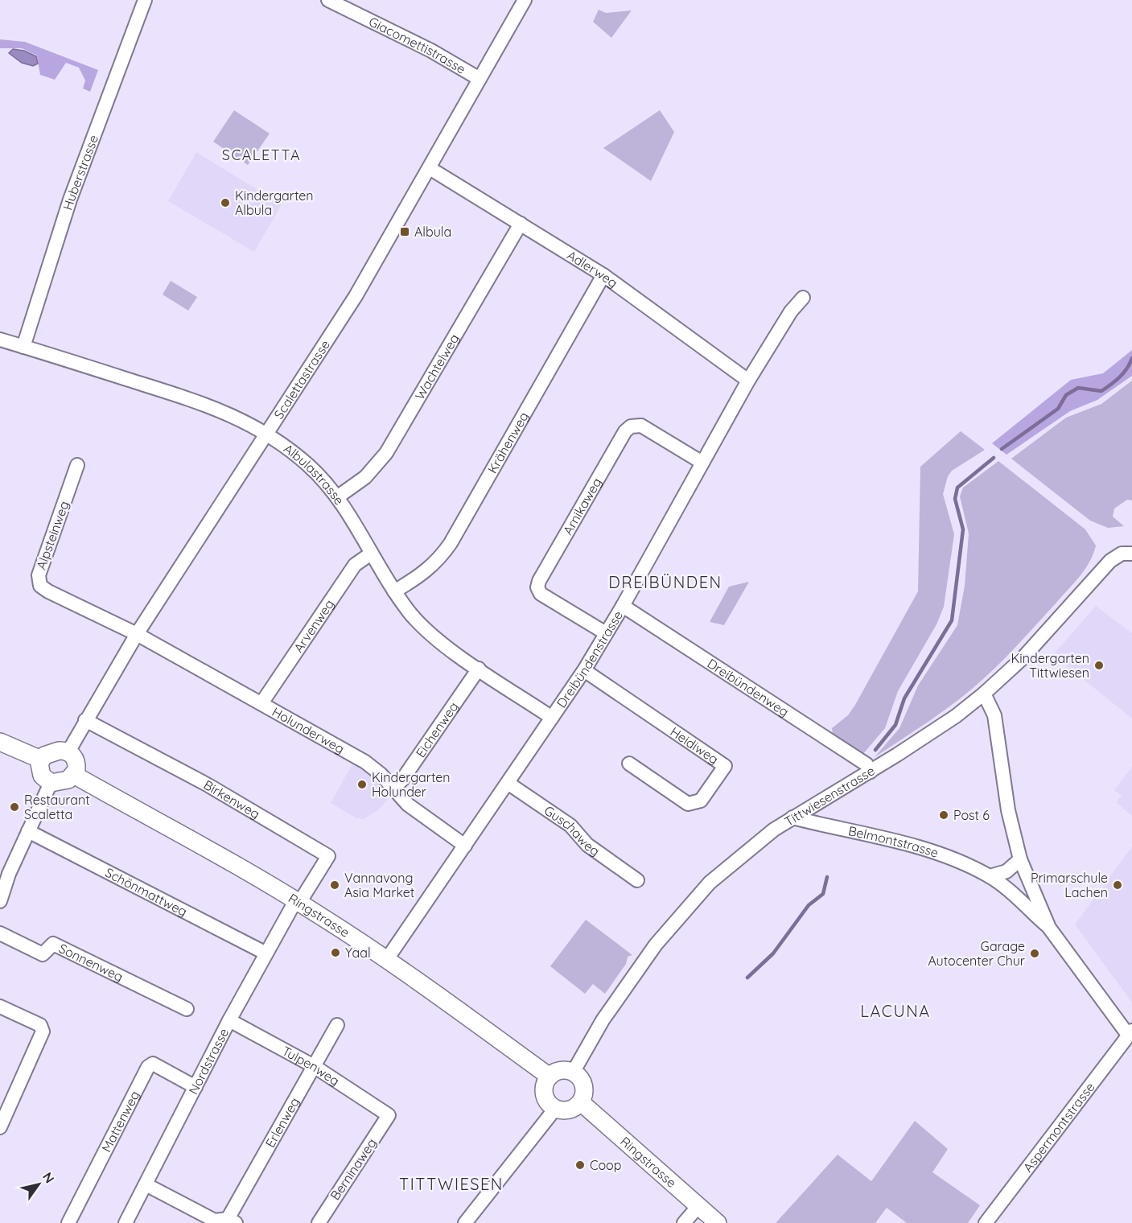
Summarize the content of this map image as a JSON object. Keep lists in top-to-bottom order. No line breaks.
{"streets":{"main road":["Ringstrasse"],"street":["Giacomettistrasse","Huberstrasse","Adlerweg","Wachtelweg","Scalettastrasse","Krähenweg","Albulastrasse","Arnikaweg","Alpsteinweg","Arvenweg","Dreibündenstrasse","Dreibündenweg","Holunderweg","Eichenweg","Heidiweg","Tittwiesenstrasse","Birkenweg","Guschaweg","Belmontstrasse","Schönmattweg","Sonnenweg","Nordstrasse","Tulpenweg","Mattenweg","Erlenweg","Aspermontstrasse","Berninaweg"]},"crossings":[["Giacomettistrasse","Scalettastrasse"],["Huberstrasse","Albulastrasse"],["Adlerweg","Wachtelweg"],["Adlerweg","Scalettastrasse"],["Adlerweg","Krähenweg"],["Adlerweg","Dreibündenstrasse"],["Wachtelweg","Albulastrasse"],["Scalettastrasse","Albulastrasse"],["Scalettastrasse","Alpsteinweg"],["Scalettastrasse","Holunderweg"],["Scalettastrasse","Birkenweg"],["Scalettastrasse","Ringstrasse"],["Krähenweg","Albulastrasse"],["Albulastrasse","Arvenweg"],["Albulastrasse","Dreibündenstrasse"],["Albulastrasse","Eichenweg"],["Arnikaweg","Dreibündenstrasse"],["Alpsteinweg","Holunderweg"],["Arvenweg","Holunderweg"],["Dreibündenstrasse","Dreibündenweg"],["Dreibündenstrasse","Holunderweg"],["Dreibündenstrasse","Heidiweg"],["Dreibündenstrasse","Guschaweg"],["Dreibündenstrasse","Ringstrasse"],["Dreibündenweg","Tittwiesenstrasse"],["Holunderweg","Eichenweg"],["Tittwiesenstrasse","Belmontstrasse"],["Tittwiesenstrasse","Ringstrasse"],["Birkenweg","Ringstrasse"],["Birkenweg","Nordstrasse"],["Belmontstrasse","Aspermontstrasse"],["Schönmattweg","Nordstrasse"],["Ringstrasse","Nordstrasse"],["Nordstrasse","Tulpenweg"],["Nordstrasse","Mattenweg"],["Tulpenweg","Erlenweg"],["Tulpenweg","Berninaweg"]],"districts":["SCALETTA","DREIBÜNDEN","LACUNA","TITTWIESEN"],"places":{"other":["Kindergarten Albula","Kindergarten Tittwiesen","Kindergarten Holunder","Restaurant Scaletta","Post 6","Vannavong Asia Market","Primarschule Lachen","Yaal","Garage Autocenter Chur","Coop"],"transit":["Albula"]},"north":"top right"}
